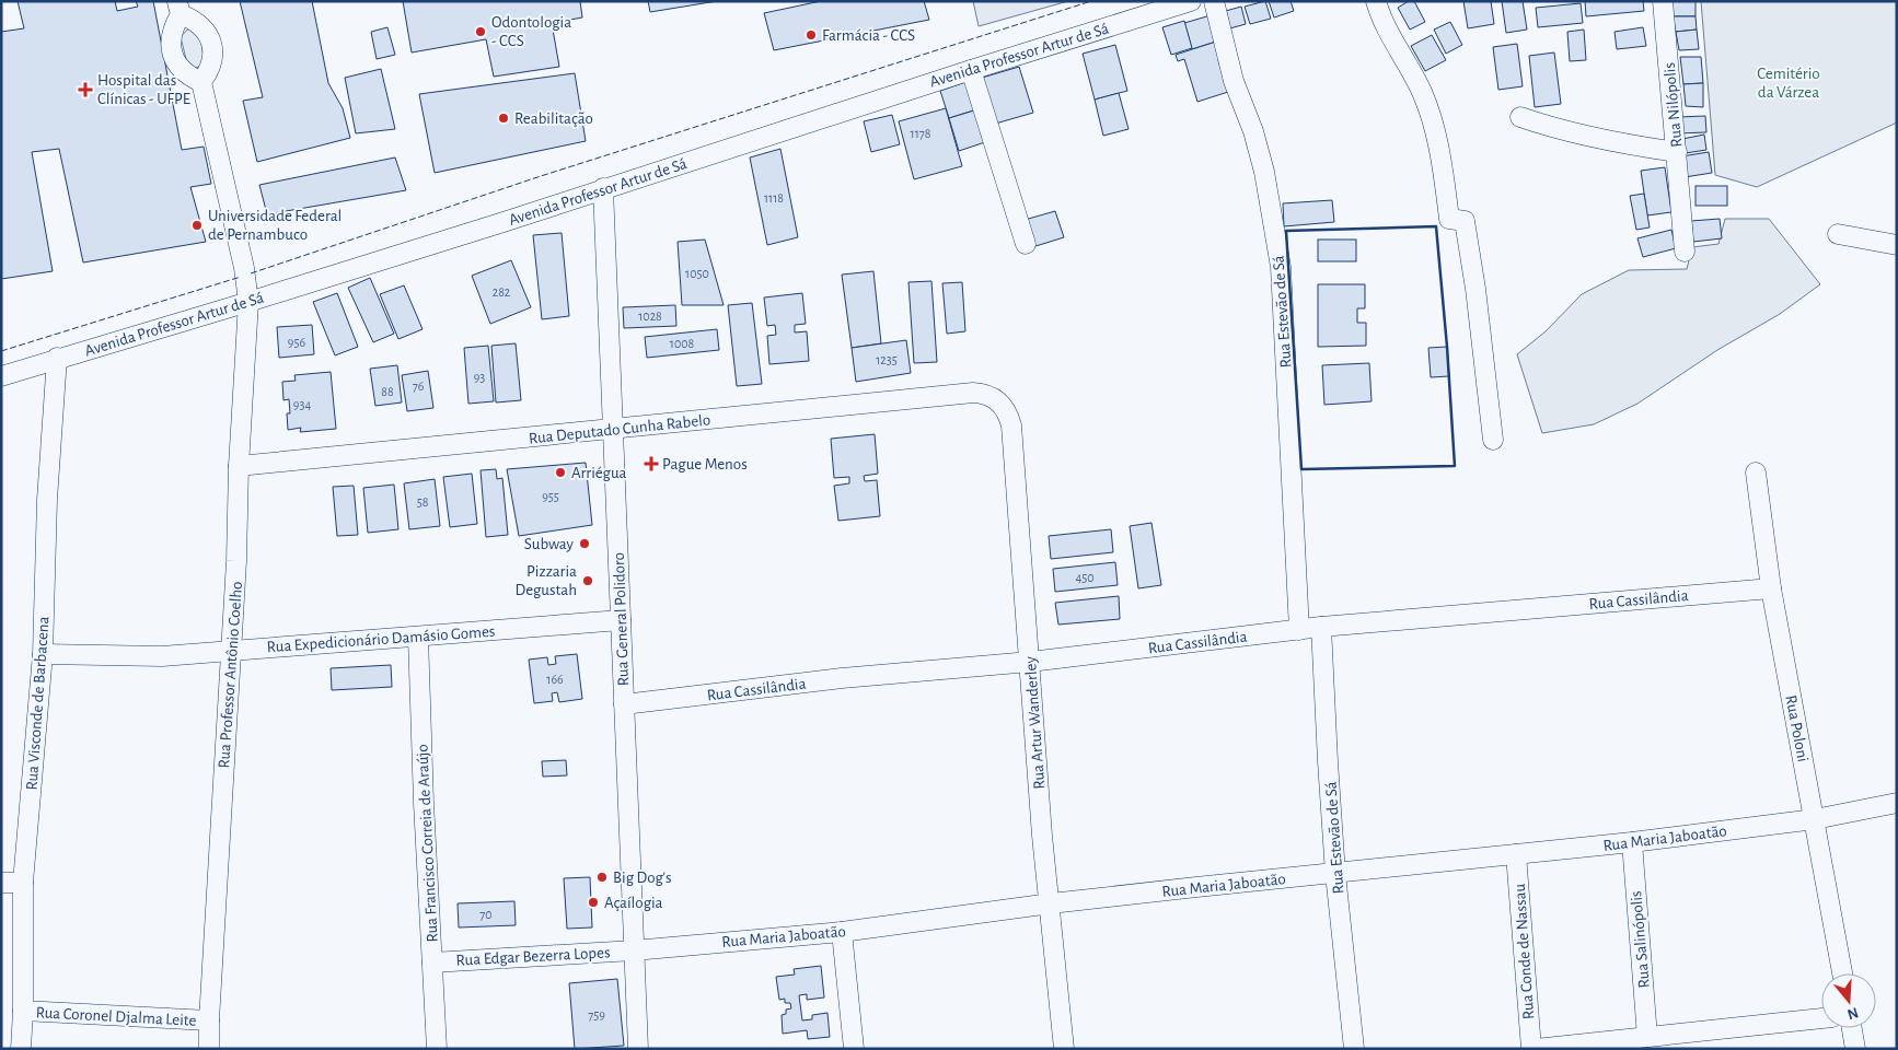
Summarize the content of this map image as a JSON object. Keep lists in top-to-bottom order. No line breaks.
{"streets":{"street":["Avenida Professor Artur de Sá","Rua Nilópolis","Rua Estevão de Sá","Rua Deputado Cunha Rabelo","Rua Cassilândia","Rua General Polidoro","Rua Expedicionário Damásio Gomes","Rua Professor Antônio Coelho","Rua Visconde de Barbacena","Rua Artur Wanderley","Rua Poloni","Rua Maria Jaboatão","Rua Francisco Correia de Araújo","Rua Salinópolis","Rua Conde de Nassau","Rua Edgar Bezerra Lopes","Rua Coronel Djalma Leite"]},"crossings":[["Avenida Professor Artur de Sá","Rua General Polidoro"],["Avenida Professor Artur de Sá","Rua Professor Antônio Coelho"],["Avenida Professor Artur de Sá","Rua Visconde de Barbacena"],["Rua Estevão de Sá","Rua Cassilândia"],["Rua Estevão de Sá","Rua Maria Jaboatão"],["Rua Deputado Cunha Rabelo","Rua General Polidoro"],["Rua Deputado Cunha Rabelo","Rua Professor Antônio Coelho"],["Rua Deputado Cunha Rabelo","Rua Artur Wanderley"],["Rua Cassilândia","Rua General Polidoro"],["Rua Cassilândia","Rua Artur Wanderley"],["Rua Cassilândia","Rua Poloni"],["Rua General Polidoro","Rua Expedicionário Damásio Gomes"],["Rua General Polidoro","Rua Maria Jaboatão"],["Rua General Polidoro","Rua Edgar Bezerra Lopes"],["Rua Expedicionário Damásio Gomes","Rua Professor Antônio Coelho"],["Rua Expedicionário Damásio Gomes","Rua Visconde de Barbacena"],["Rua Expedicionário Damásio Gomes","Rua Francisco Correia de Araújo"],["Rua Professor Antônio Coelho","Rua Coronel Djalma Leite"],["Rua Visconde de Barbacena","Rua Coronel Djalma Leite"],["Rua Artur Wanderley","Rua Maria Jaboatão"],["Rua Poloni","Rua Maria Jaboatão"],["Rua Maria Jaboatão","Rua Salinópolis"],["Rua Maria Jaboatão","Rua Conde de Nassau"],["Rua Maria Jaboatão","Rua Edgar Bezerra Lopes"],["Rua Francisco Correia de Araújo","Rua Edgar Bezerra Lopes"]],"parks":["Cemitério da Várzea"],"places":{"other":["Odontologia - CCS","Farmácia - CCS","Reabilitação","Universidade Federal de Pernambuco","Arriégua","Subway","Pizzaria Degustah","Big Dog's","Açaílogia"],"health":["Hospital das Clínicas - UFPE","Pague Menos"]},"house_numbers":["1178","1118","1050","282","1028","956","1008","1235","93","76","88","934","955","58","450","166","70","759"],"north":"bottom"}
